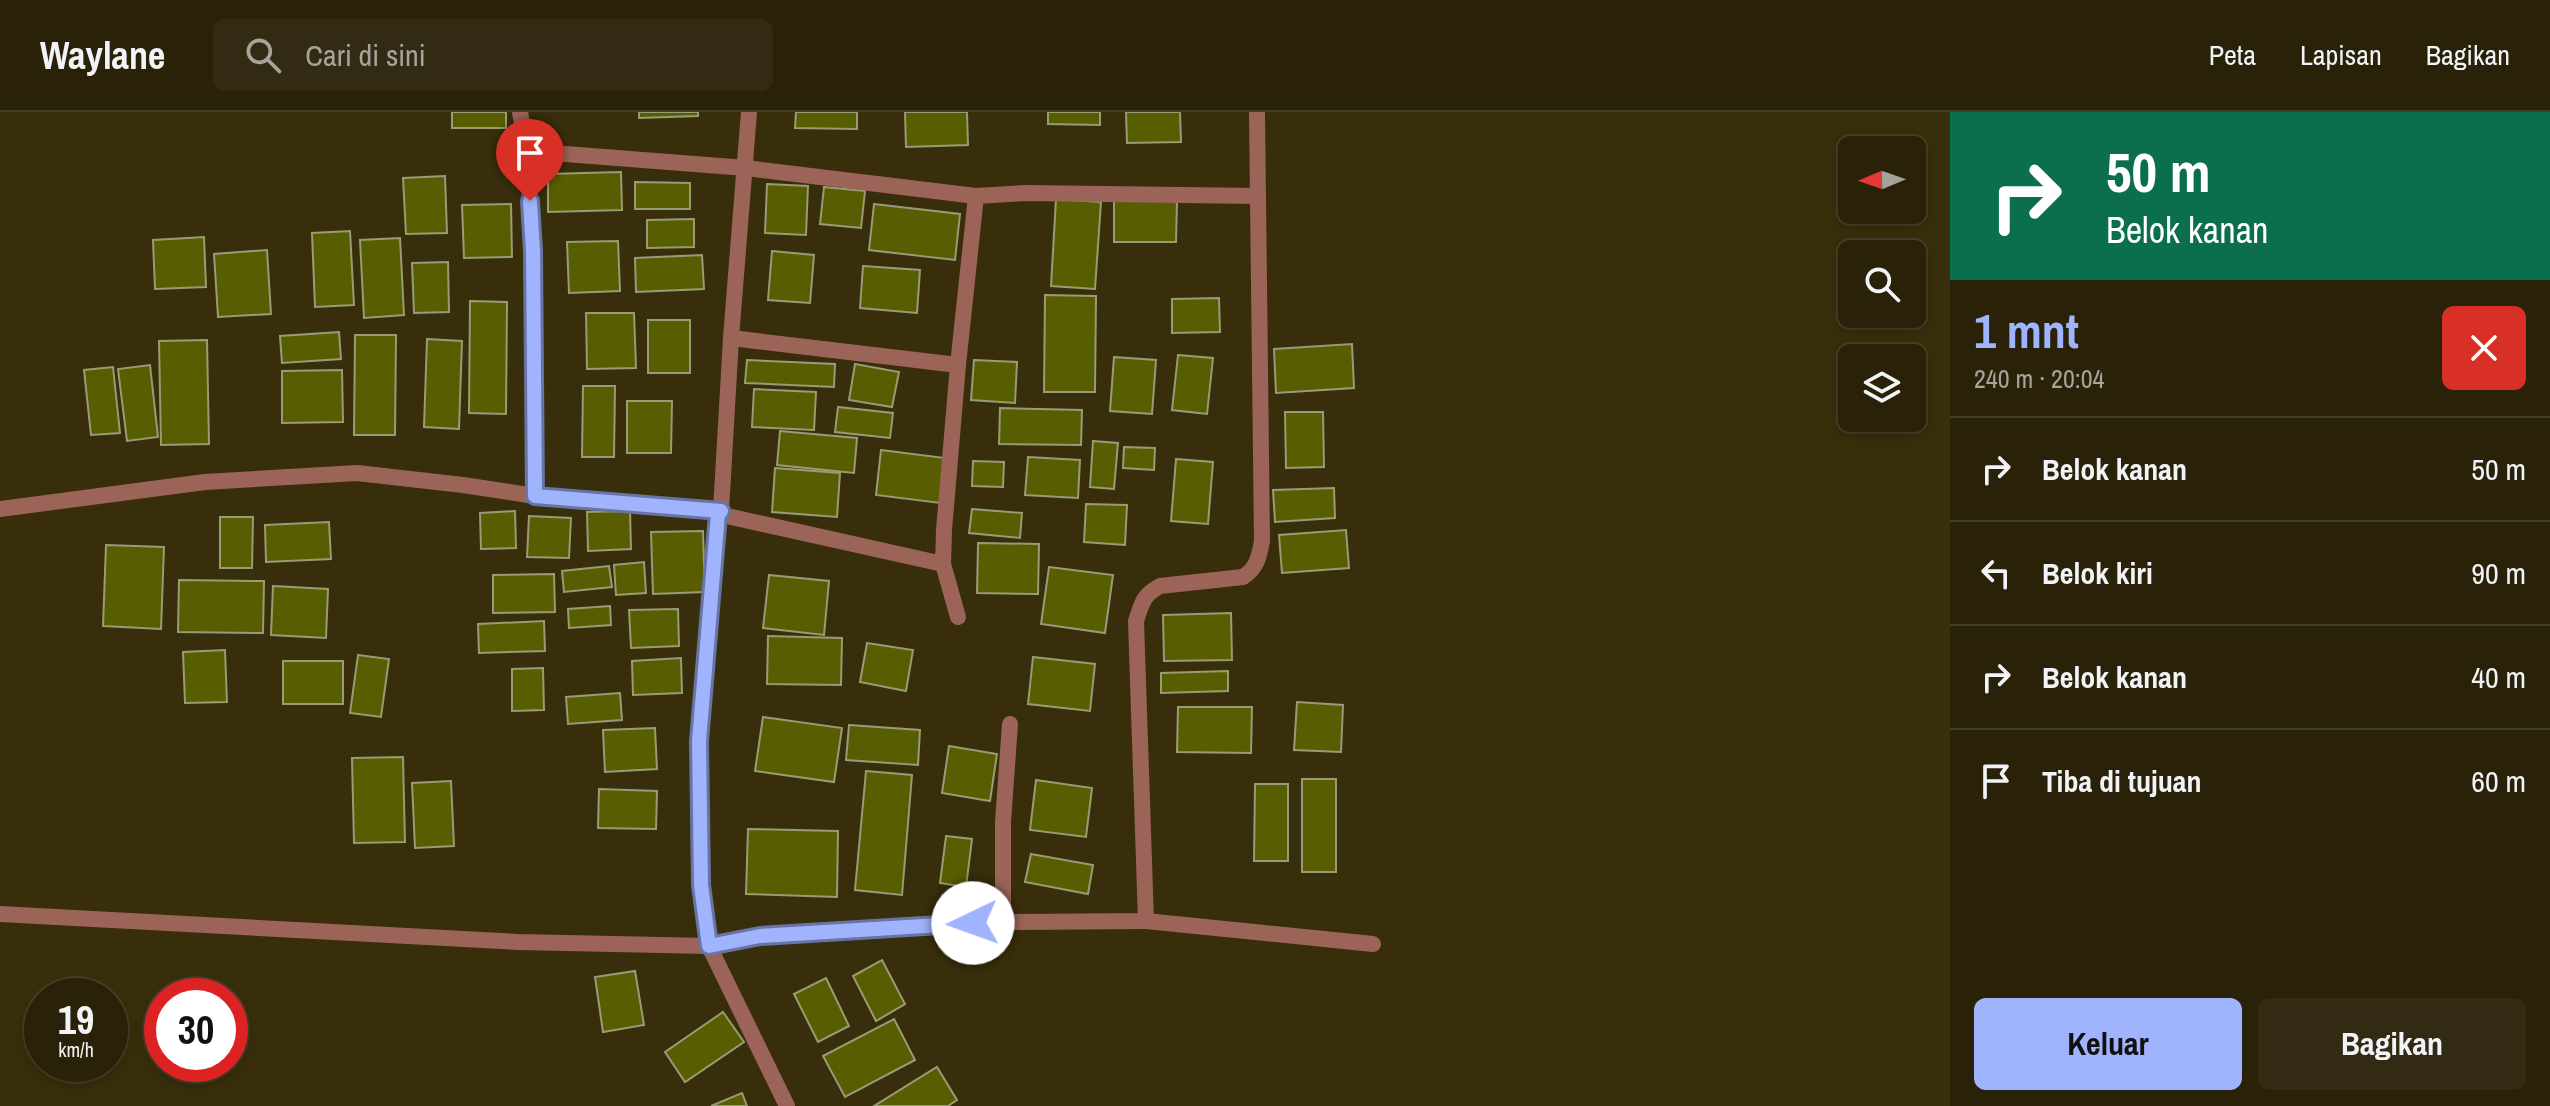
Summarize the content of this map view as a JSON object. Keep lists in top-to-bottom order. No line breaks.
{"north":"left","page":{"header":"Waylane","search":"Cari di sini","nav":["Peta","Lapisan","Bagikan"],"turn":["50 m","Belok kanan"],"heading":["1 mnt","240 m · 20:04"],"list":[{"name":"Belok kanan","value":"50 m"},{"name":"Belok kiri","value":"90 m"},{"name":"Belok kanan","value":"40 m"},{"name":"Tiba di tujuan","value":"60 m"}],"speed":"19 km/h","limit":"30","buttons":["Keluar","Bagikan"]}}
